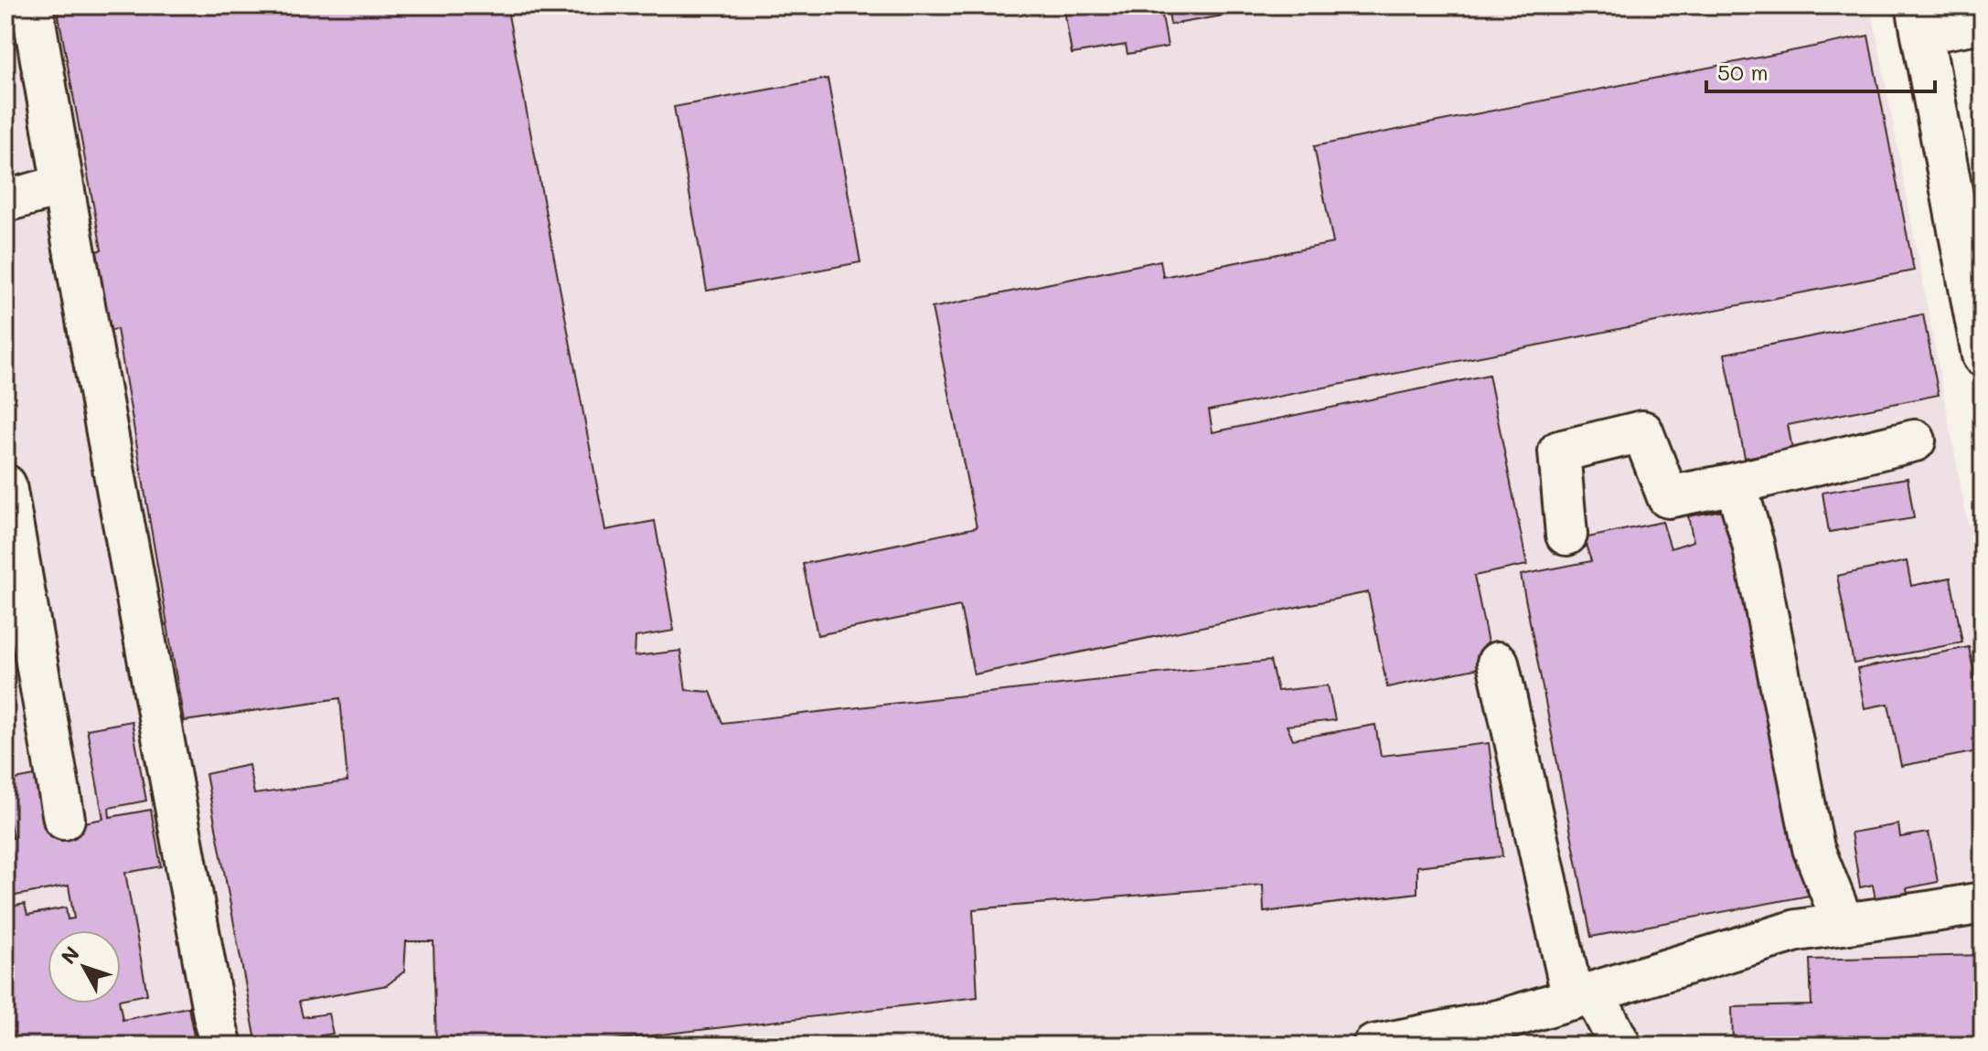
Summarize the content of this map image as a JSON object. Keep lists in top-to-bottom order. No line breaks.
{"scale_bar":"50 m","north":"top left"}
